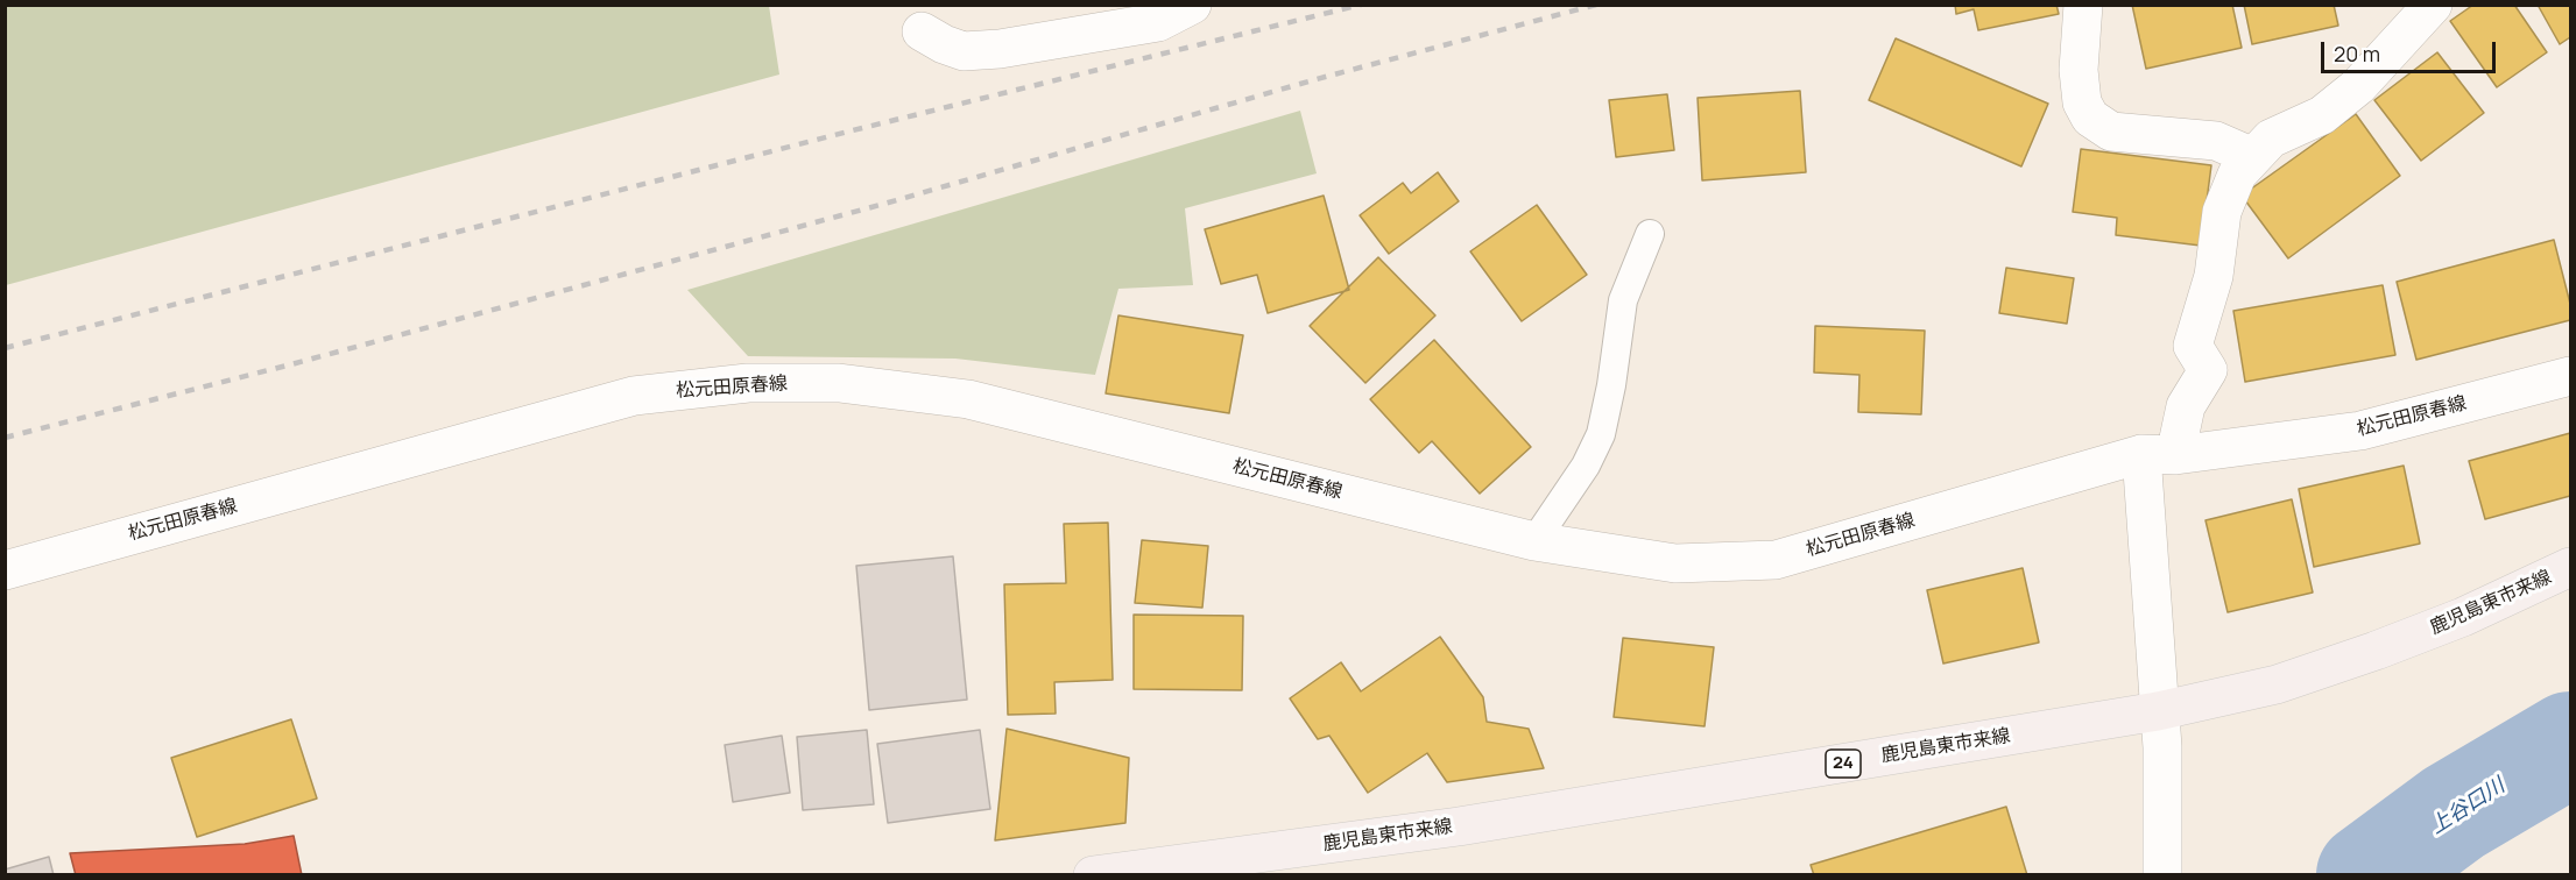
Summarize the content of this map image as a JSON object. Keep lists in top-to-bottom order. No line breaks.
{"streets":{"main road":["鹿児島東市来線","24"],"street":["松元田原春線"]},"water":["上谷口川"],"scale_bar":"20 m"}
